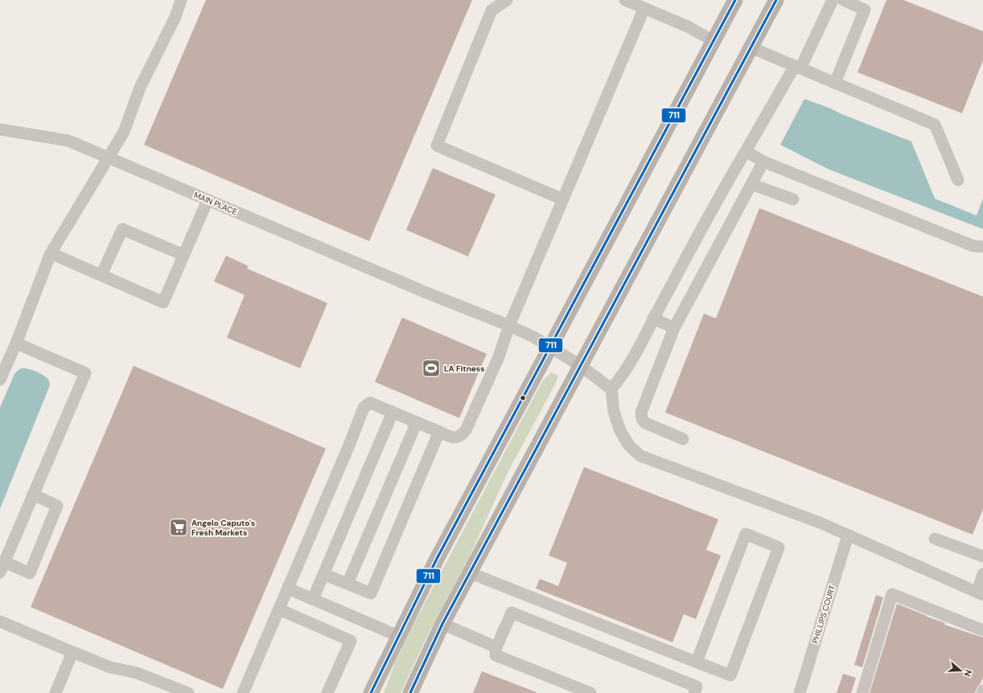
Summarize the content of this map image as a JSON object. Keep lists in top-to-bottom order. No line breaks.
{"streets":{"street":["MAIN PLACE","PHILLIPS COURT"]},"places":{"sports":["LA Fitness"],"supermarket":["Angelo Caputo's Fresh Markets"]},"lines":["transit line 711"],"north":"right"}
